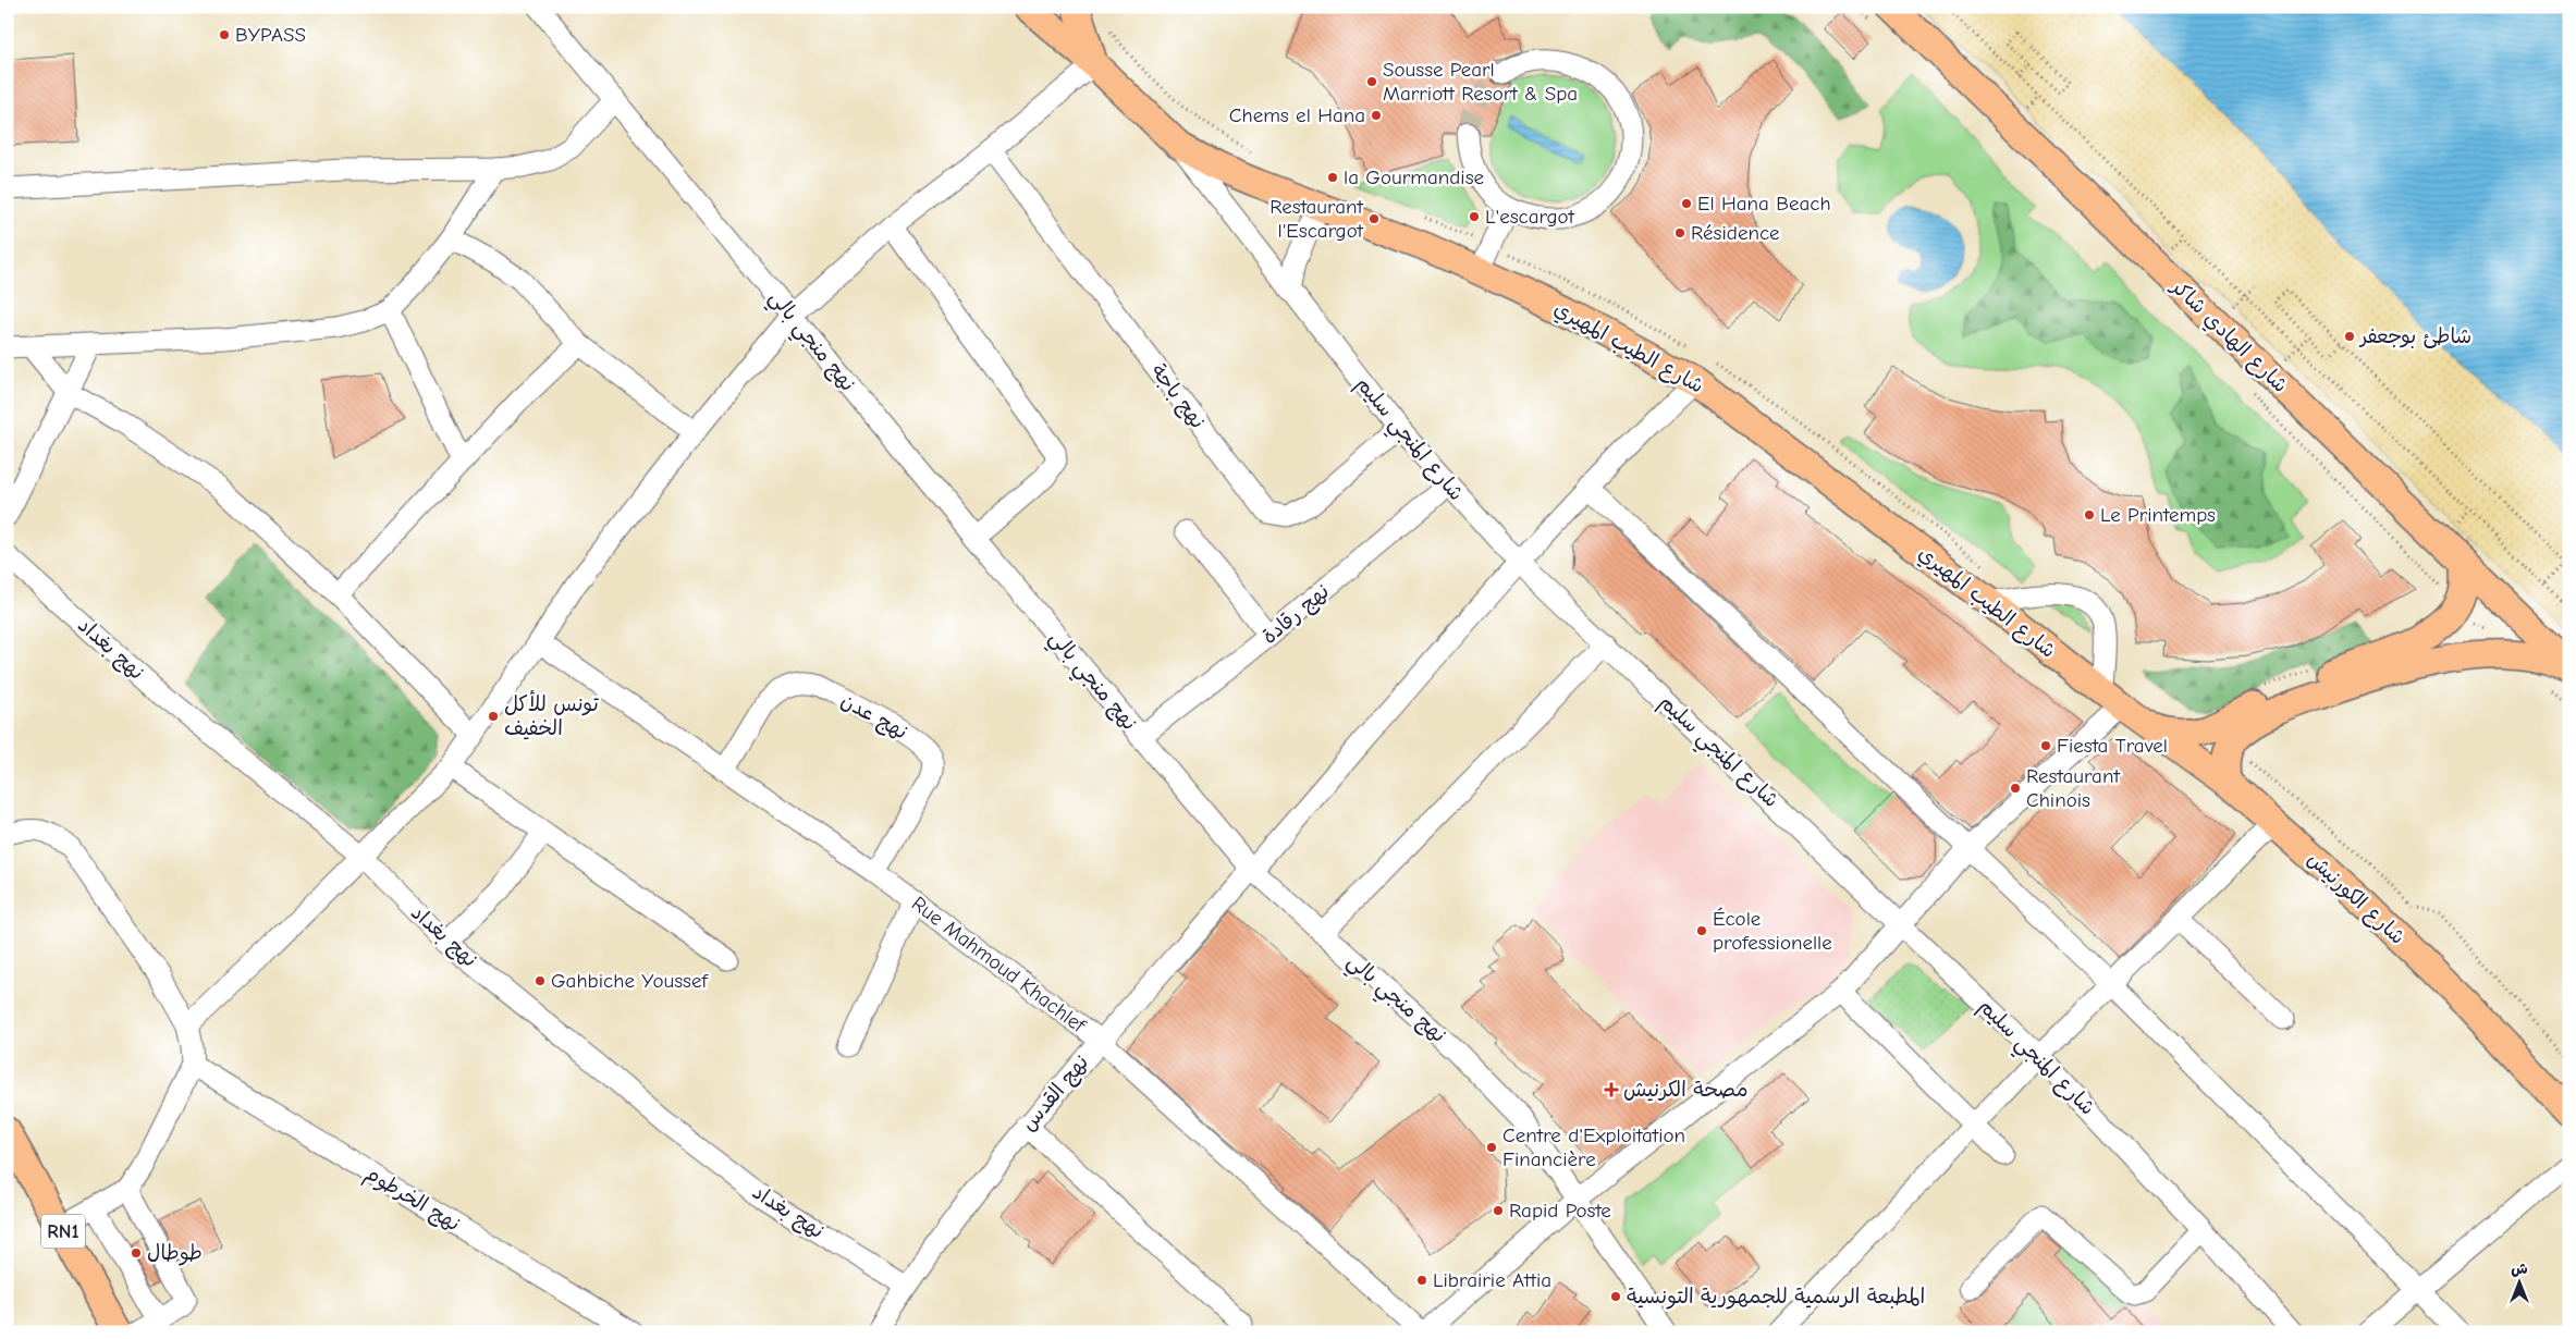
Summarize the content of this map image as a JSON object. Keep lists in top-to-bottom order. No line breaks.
{"streets":{"main road":["شارع الهادي شاكر","شارع الطيب المهيري","شارع الكورنيش","RN1"],"street":["نهج منجي بالي","نهج باجة","شارع المنجي سليم","نهج رقادة","نهج بغداد","نهج عدن","Rue Mahmoud Khachlef","نهج القدس","نهج الخرطوم"]},"crossings":[["نهج منجي بالي","نهج رقادة"],["نهج منجي بالي","نهج القدس"],["شارع الطيب المهيري","شارع المنجي سليم"],["شارع الطيب المهيري","شارع الكورنيش"],["شارع الطيب المهيري","نهج القدس"],["نهج باجة","شارع المنجي سليم"],["شارع المنجي سليم","نهج رقادة"],["شارع المنجي سليم","نهج القدس"],["نهج بغداد","نهج القدس"],["نهج عدن","Rue Mahmoud Khachlef"],["Rue Mahmoud Khachlef","نهج القدس"]],"places":{"other":["BYPASS","Sousse Pearl Marriott Resort & Spa","Chems el Hana","la Gourmandise","El Hana Beach","L'escargot","Restaurant l'Escargot","Résidence","شاطئ بوجعفر","Le Printemps","تونس للأكل الخفيف","Fiesta Travel","Restaurant Chinois","École professionelle","Gahbiche Youssef","Centre d'Exploitation Financière","Rapid Poste","طوطال","Librairie Attia","المطبعة الرسمية للجمهورية التونسية"],"health":["مصحة الكرنيش"]},"north":"top"}
